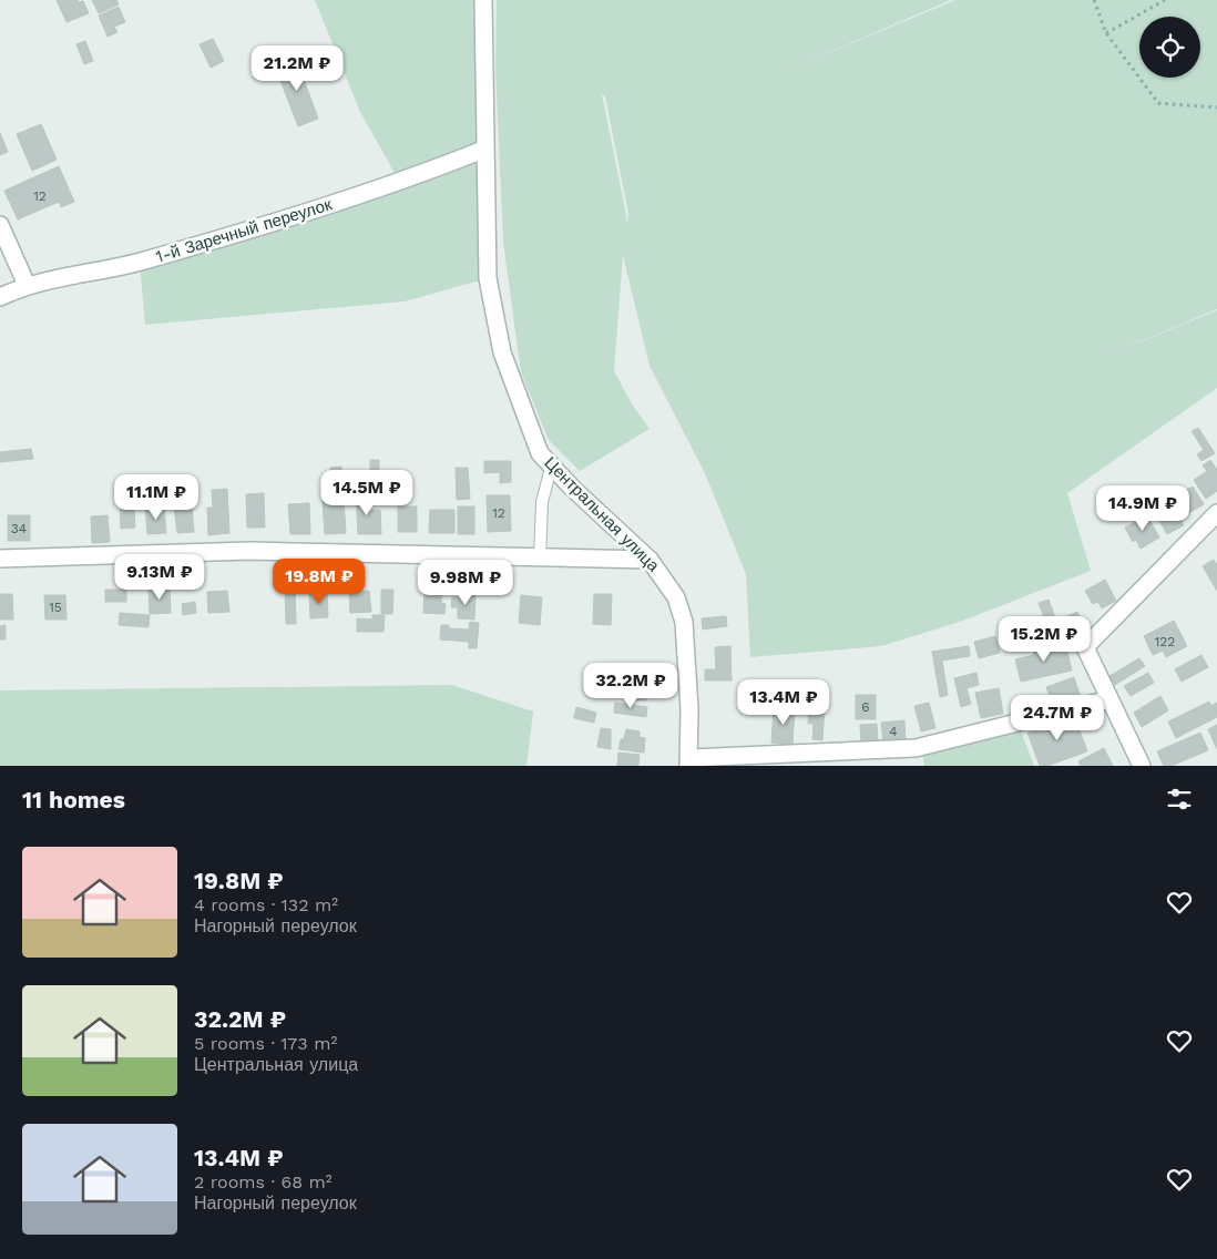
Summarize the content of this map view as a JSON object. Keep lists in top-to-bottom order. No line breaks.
{"streets":{"street":["1-й Заречный переулок","Центральная улица"]},"crossings":[["1-й Заречный переулок","Центральная улица"]],"house_numbers":["12","12","34","15","122","6","4"],"page":{"price":["21.2M ₽","14.5M ₽","11.1M ₽","14.9M ₽","9.13M ₽","19.8M ₽","9.98M ₽","15.2M ₽","32.2M ₽","13.4M ₽","24.7M ₽"],"heading":"11 homes","list":[{"name":"19.8M ₽","note":"4 rooms · 132 m² · Нагорный переулок"},{"name":"32.2M ₽","note":"5 rooms · 173 m² · Центральная улица"},{"name":"13.4M ₽","note":"2 rooms · 68 m² · Нагорный переулок"}]}}
